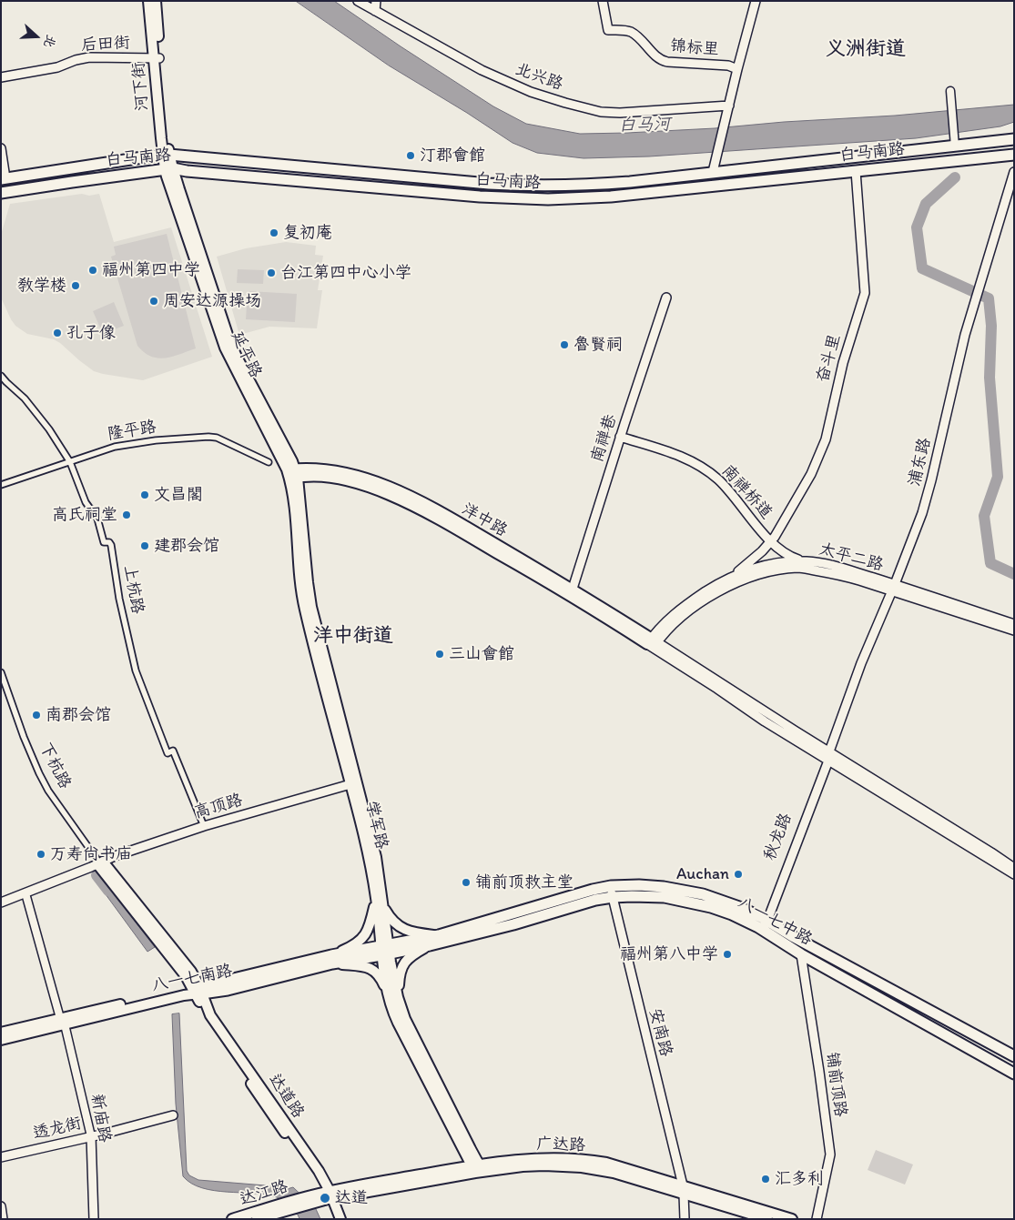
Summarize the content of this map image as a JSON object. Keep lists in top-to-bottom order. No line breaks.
{"streets":{"main road":["河下街","白马南路","延平路","洋中路","下杭路","学军路","八一七中路","八一七南路","达道路","广达路","达江路"],"street":["后田街","锦标里","北兴路","奋斗里","隆平路","南禅巷","浦东路","南禅桥道","太平二路","上杭路","高顶路","秋龙路","安南路","铺前顶路","新庙路","透龙街"]},"crossings":[["后田街","河下街"],["河下街","白马南路"],["河下街","延平路"],["白马南路","延平路"],["白马南路","奋斗里"],["延平路","洋中路"],["延平路","学军路"],["奋斗里","南禅桥道"],["奋斗里","太平二路"],["隆平路","上杭路"],["南禅巷","南禅桥道"],["南禅巷","洋中路"],["浦东路","太平二路"],["浦东路","秋龙路"],["南禅桥道","太平二路"],["洋中路","太平二路"],["洋中路","学军路"],["上杭路","高顶路"],["下杭路","高顶路"],["下杭路","八一七南路"],["下杭路","达道路"],["高顶路","学军路"],["高顶路","新庙路"],["学军路","八一七中路"],["学军路","八一七南路"],["学军路","广达路"],["秋龙路","八一七中路"],["八一七中路","八一七南路"],["八一七中路","安南路"],["八一七中路","铺前顶路"],["八一七南路","达道路"],["八一七南路","新庙路"],["安南路","广达路"],["达道路","广达路"],["达道路","达江路"],["新庙路","透龙街"],["广达路","达江路"]],"districts":["义洲街道","洋中街道"],"water":["白马河"],"places":["汀郡會館","复初庵","福州第四中学","台江第四中心小学","教学楼","周安达源操场","孔子像","魯賢祠","文昌閣","高氏祠堂","建郡会馆","三山會館","南郡会馆","万寿尚书庙","Auchan","铺前顶救主堂","福州第八中学","汇多利","达道"],"north":"right"}
